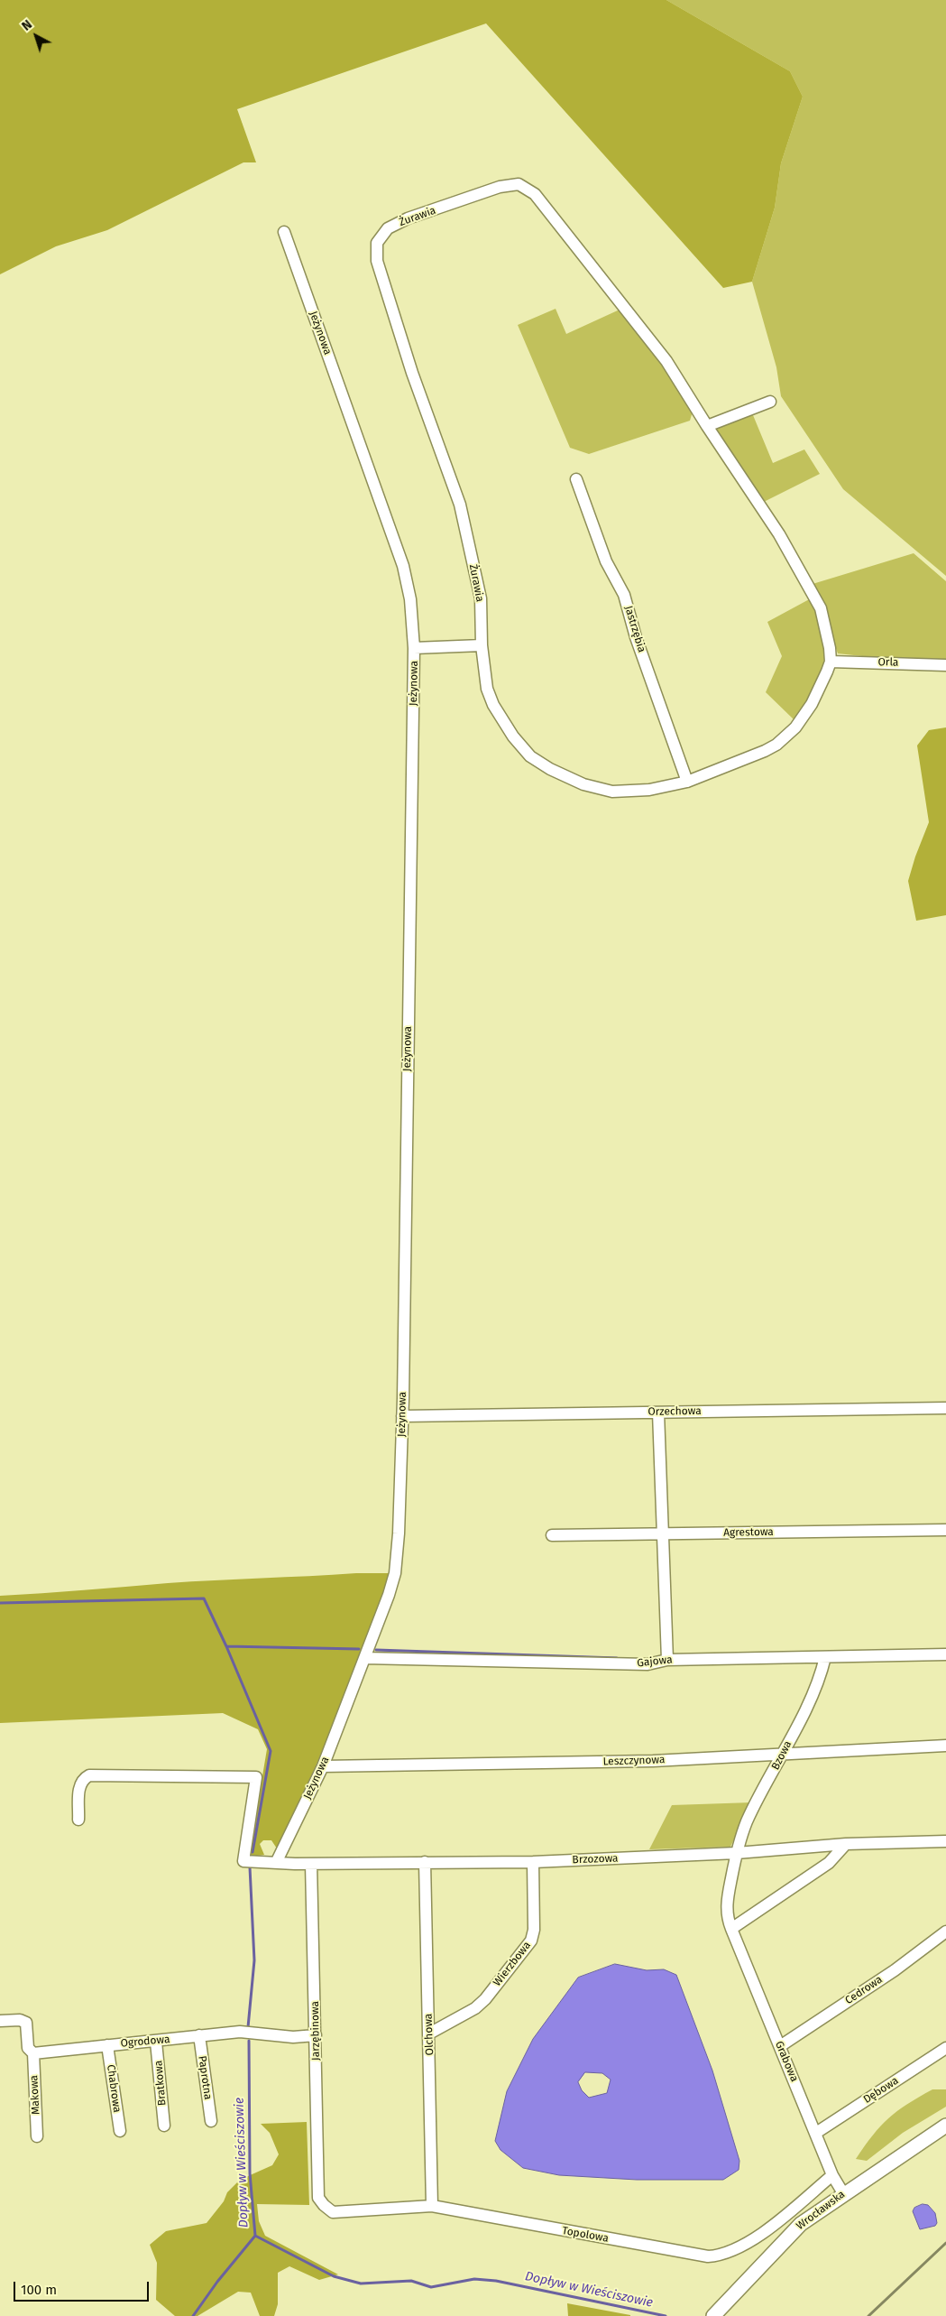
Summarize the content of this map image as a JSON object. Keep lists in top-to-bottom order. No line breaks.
{"streets":{"street":["Żurawia","Jeżynowa","Jastrzębia","Orla","Orzechowa","Agrestowa","Gajowa","Bzowa","Leszczynowa","Brzozowa","Wierzbowa","Cedrowa","Jarzębinowa","Olchowa","Ogrodowa","Grabowa","Paprotna","Bratkowa","Chabrowa","Dębowa","Makowa","Wrocławska","Topolowa"]},"crossings":[["Żurawia","Jastrzębia"],["Żurawia","Orla"],["Jeżynowa","Orzechowa"],["Jeżynowa","Gajowa"],["Jeżynowa","Leszczynowa"],["Jeżynowa","Brzozowa"],["Gajowa","Bzowa"],["Bzowa","Leszczynowa"],["Bzowa","Brzozowa"],["Bzowa","Grabowa"],["Brzozowa","Wierzbowa"],["Brzozowa","Jarzębinowa"],["Brzozowa","Olchowa"],["Brzozowa","Grabowa"],["Wierzbowa","Olchowa"],["Cedrowa","Grabowa"],["Jarzębinowa","Ogrodowa"],["Jarzębinowa","Topolowa"],["Olchowa","Topolowa"],["Ogrodowa","Paprotna"],["Ogrodowa","Bratkowa"],["Ogrodowa","Chabrowa"],["Ogrodowa","Makowa"],["Grabowa","Dębowa"],["Grabowa","Wrocławska"],["Grabowa","Topolowa"]],"water":["Dopływ w Wieściszowie"],"scale_bar":"100 m","north":"top left"}
